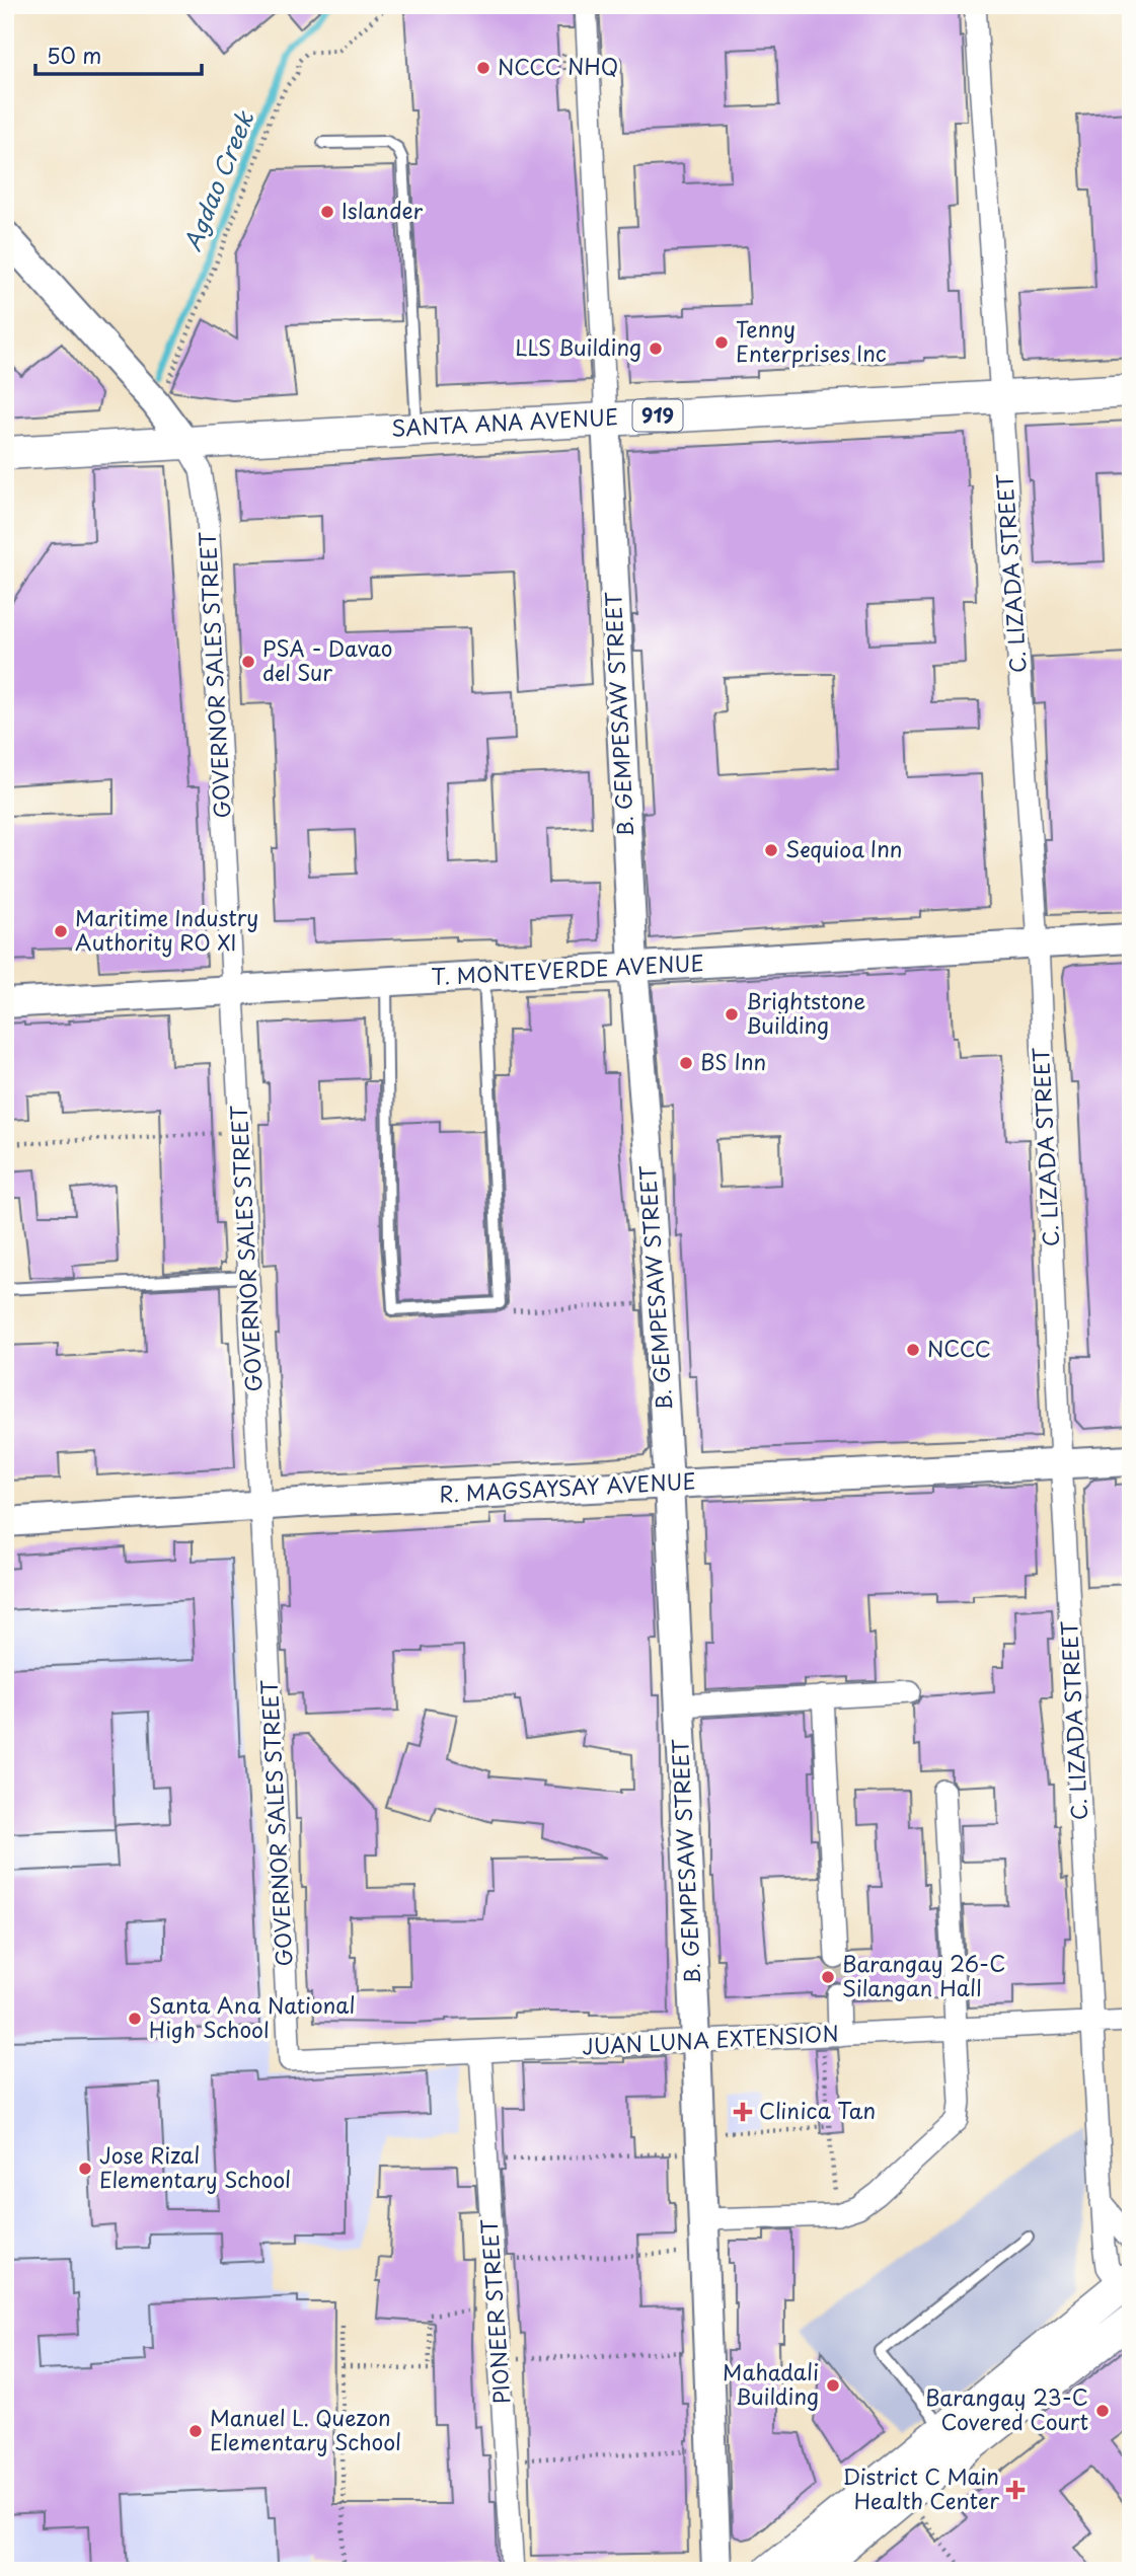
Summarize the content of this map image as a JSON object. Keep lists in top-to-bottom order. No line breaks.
{"streets":{"main road":["919","SANTA ANA AVENUE"],"street":["C. LIZADA STREET","GOVERNOR SALES STREET","B. GEMPESAW STREET","T. MONTEVERDE AVENUE","R. MAGSAYSAY AVENUE","JUAN LUNA EXTENSION","PIONEER STREET"]},"crossings":[["SANTA ANA AVENUE","C. LIZADA STREET"],["SANTA ANA AVENUE","GOVERNOR SALES STREET"],["SANTA ANA AVENUE","B. GEMPESAW STREET"],["C. LIZADA STREET","T. MONTEVERDE AVENUE"],["C. LIZADA STREET","R. MAGSAYSAY AVENUE"],["C. LIZADA STREET","JUAN LUNA EXTENSION"],["GOVERNOR SALES STREET","T. MONTEVERDE AVENUE"],["GOVERNOR SALES STREET","R. MAGSAYSAY AVENUE"],["GOVERNOR SALES STREET","JUAN LUNA EXTENSION"],["B. GEMPESAW STREET","T. MONTEVERDE AVENUE"],["B. GEMPESAW STREET","R. MAGSAYSAY AVENUE"],["B. GEMPESAW STREET","JUAN LUNA EXTENSION"],["JUAN LUNA EXTENSION","PIONEER STREET"]],"water":["Agdao Creek"],"places":{"other":["NCCC NHQ","Islander","Tenny Enterprises Inc","LLS Building","PSA - Davao del Sur","Sequioa Inn","Maritime Industry Authority RO XI","Brightstone Building","BS Inn","NCCC","Barangay 26-C Silangan Hall","Santa Ana National High School","Jose Rizal Elementary School","Mahadali Building","Barangay 23-C Covered Court","Manuel L. Quezon Elementary School"],"health":["Clinica Tan","District C Main Health Center"]},"scale_bar":"50 m"}
